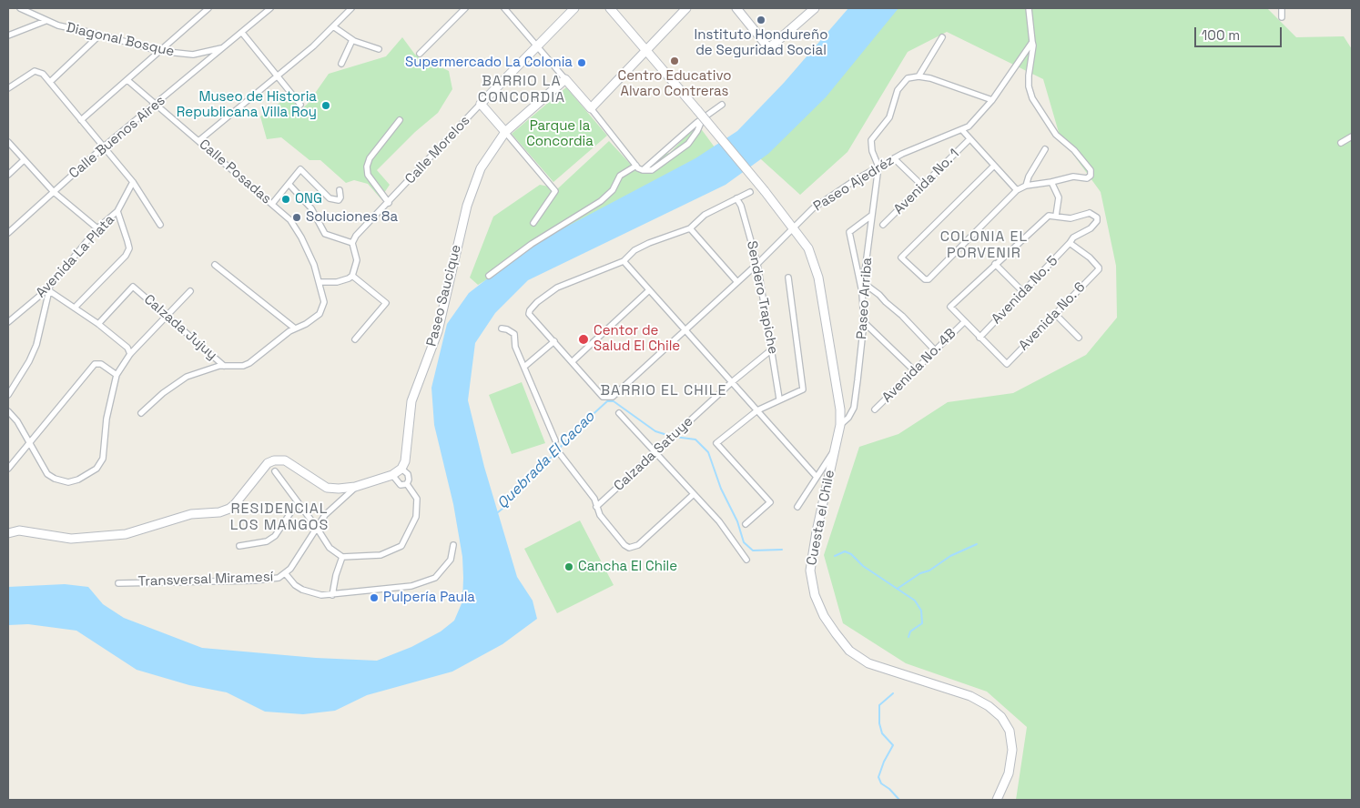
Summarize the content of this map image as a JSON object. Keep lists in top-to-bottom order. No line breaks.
{"streets":{"street":["Diagonal Bosque","Calle Buenos Aires","Calle Morelos","Calle Posadas","Avenida No. 1","Paseo Ajedréz","Avenida La Plata","Avenida No. 5","Paseo Saucique","Sendero Trapiche","Paseo Arriba","Avenida No. 6","Calzada Jujuy","Avenida No. 4B","Calzada Satuye","Cuesta el Chile","Transversal Miramesí"]},"crossings":[["Diagonal Bosque","Calle Buenos Aires"],["Calle Buenos Aires","Calle Posadas"],["Calle Posadas","Calzada Jujuy"],["Paseo Ajedréz","Sendero Trapiche"],["Paseo Ajedréz","Paseo Arriba"],["Paseo Ajedréz","Cuesta el Chile"],["Avenida No. 5","Avenida No. 6"],["Sendero Trapiche","Calzada Satuye"],["Paseo Arriba","Cuesta el Chile"]],"districts":["BARRIO LA CONCORDIA","COLONIA EL PORVENIR","BARRIO EL CHILE","RESIDENCIAL LOS MANGOS"],"water":["Quebrada El Cacao"],"parks":["Parque la Concordia"],"places":["Instituto Hondureño de Seguridad Social","Centro Educativo Alvaro Contreras","Supermercado La Colonia","Museo de Historia Republicana Villa Roy","ONG","Soluciones 8a","Centor de Salud El Chile","Cancha El Chile","Pulpería Paula"],"scale_bar":"100 m"}
